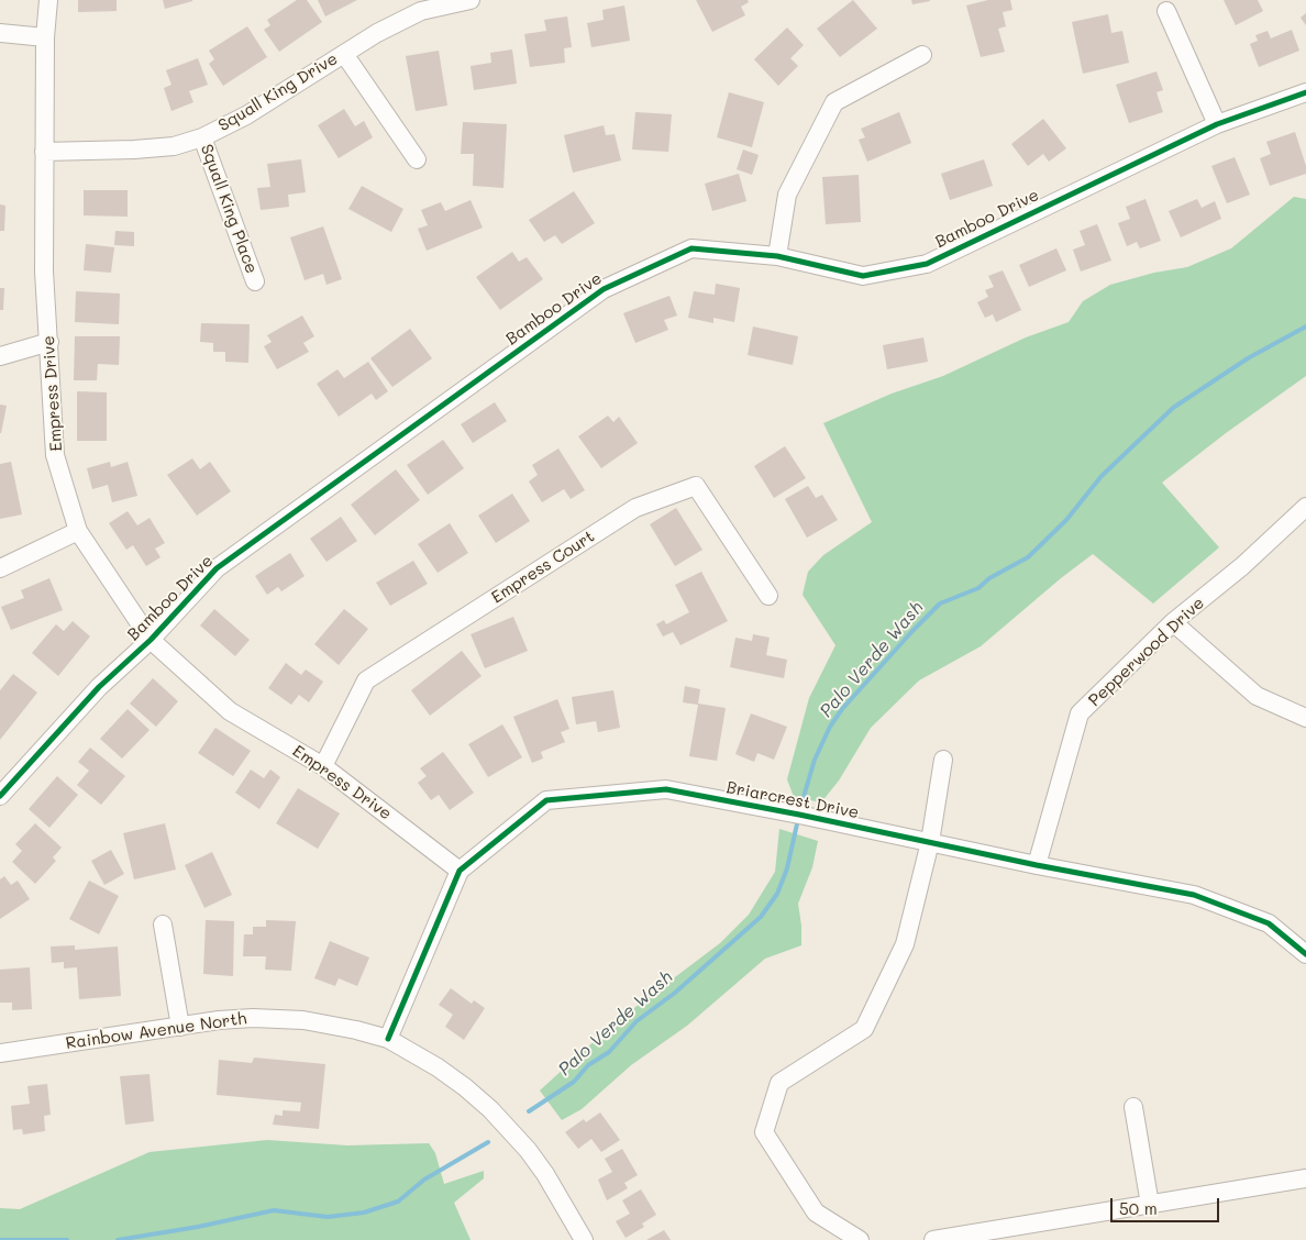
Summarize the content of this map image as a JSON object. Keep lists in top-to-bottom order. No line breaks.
{"streets":{"street":["Squall King Drive","Squall King Place","Bamboo Drive","Empress Drive","Empress Court","Pepperwood Drive","Briarcrest Drive","Rainbow Avenue North"]},"crossings":[["Squall King Drive","Squall King Place"],["Squall King Drive","Empress Drive"],["Bamboo Drive","Empress Drive"],["Empress Drive","Empress Court"],["Empress Drive","Briarcrest Drive"],["Pepperwood Drive","Briarcrest Drive"],["Briarcrest Drive","Rainbow Avenue North"]],"water":["Palo Verde Wash"],"scale_bar":"50 m"}
